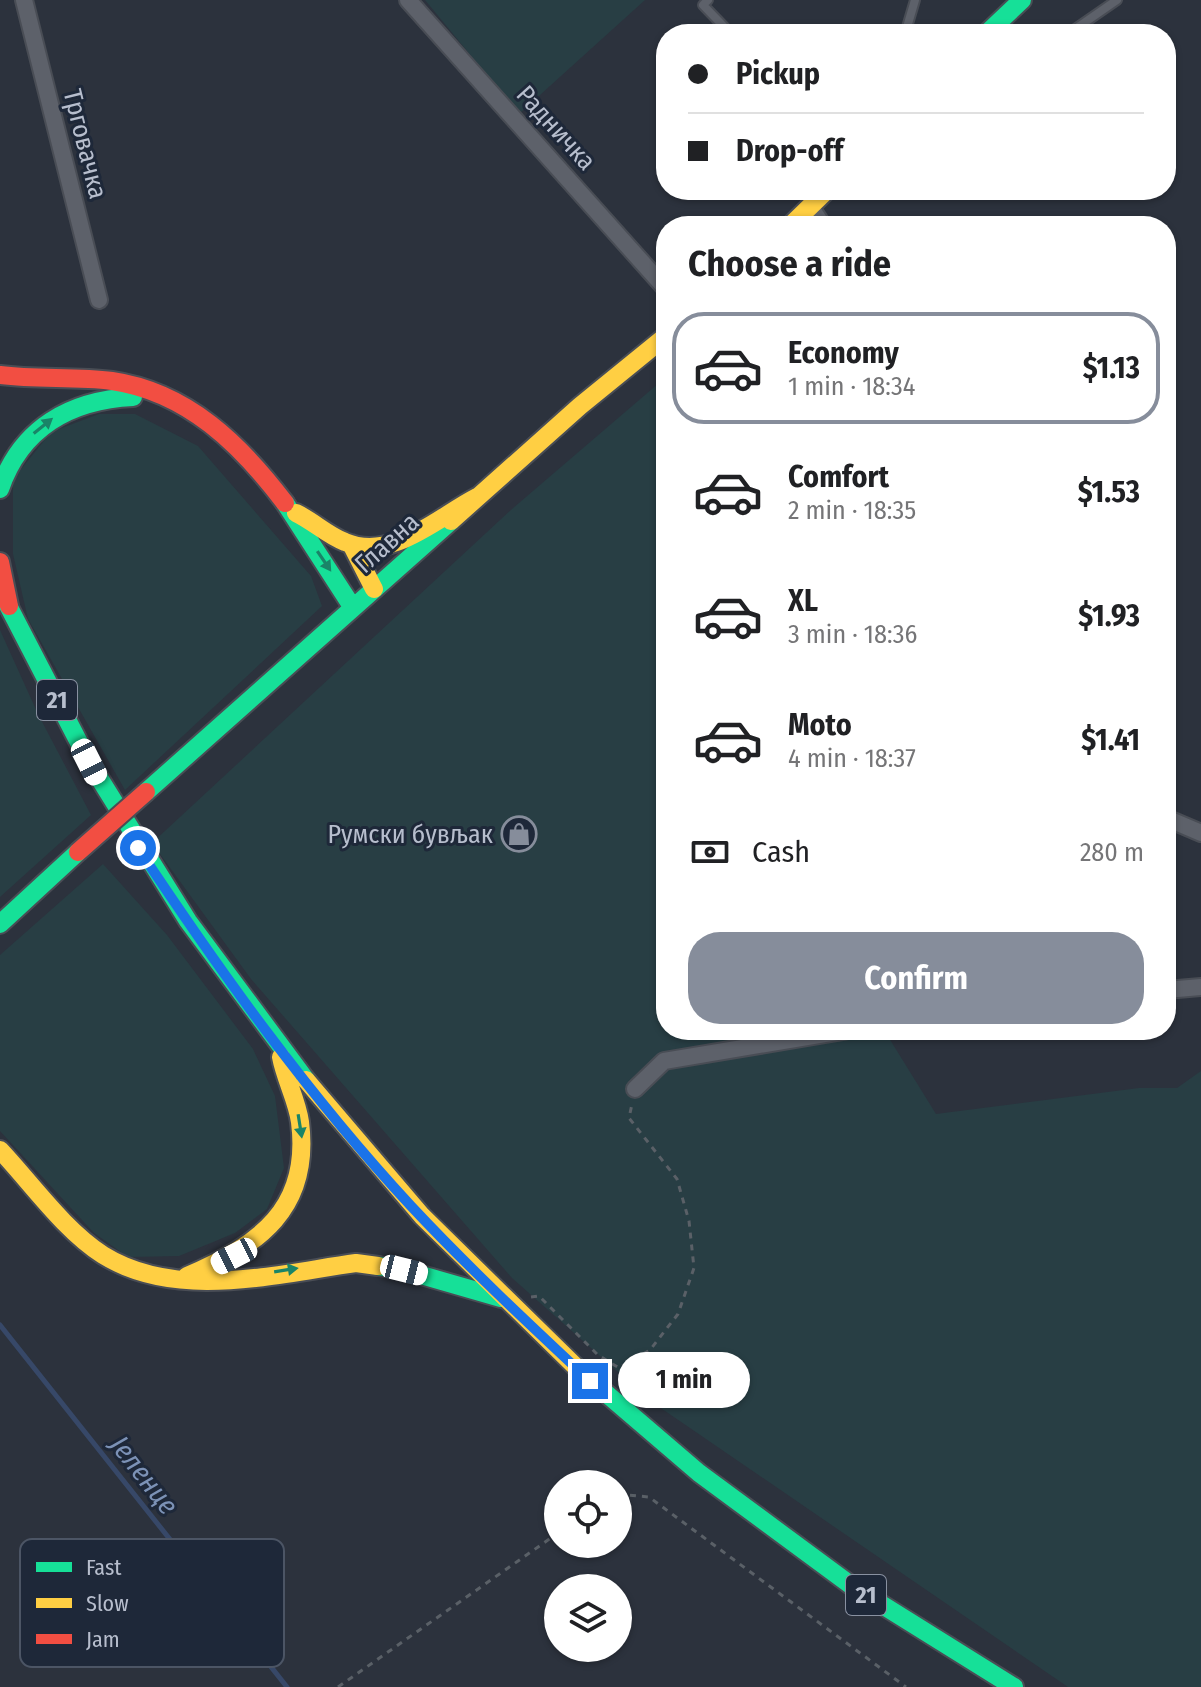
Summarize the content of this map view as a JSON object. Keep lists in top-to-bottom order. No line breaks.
{"streets":{"main road":["Главна","21"],"street":["Радничка","Трговачка"]},"water":["Јеленце"],"places":{"shop":["Румски бувљак"]},"legend":["Fast","Slow","Jam"],"page":{"banner":["Pickup","Drop-off"],"heading":"Choose a ride","list":[{"name":"Economy","note":"1 min · 18:34","value":"$1.13"},{"name":"Comfort","note":"2 min · 18:35","value":"$1.53"},{"name":"XL","note":"3 min · 18:36","value":"$1.93"},{"name":"Moto","note":"4 min · 18:37","value":"$1.41"}],"pay":["Cash","280 m"],"buttons":"Confirm","bubble":"1 min"}}
